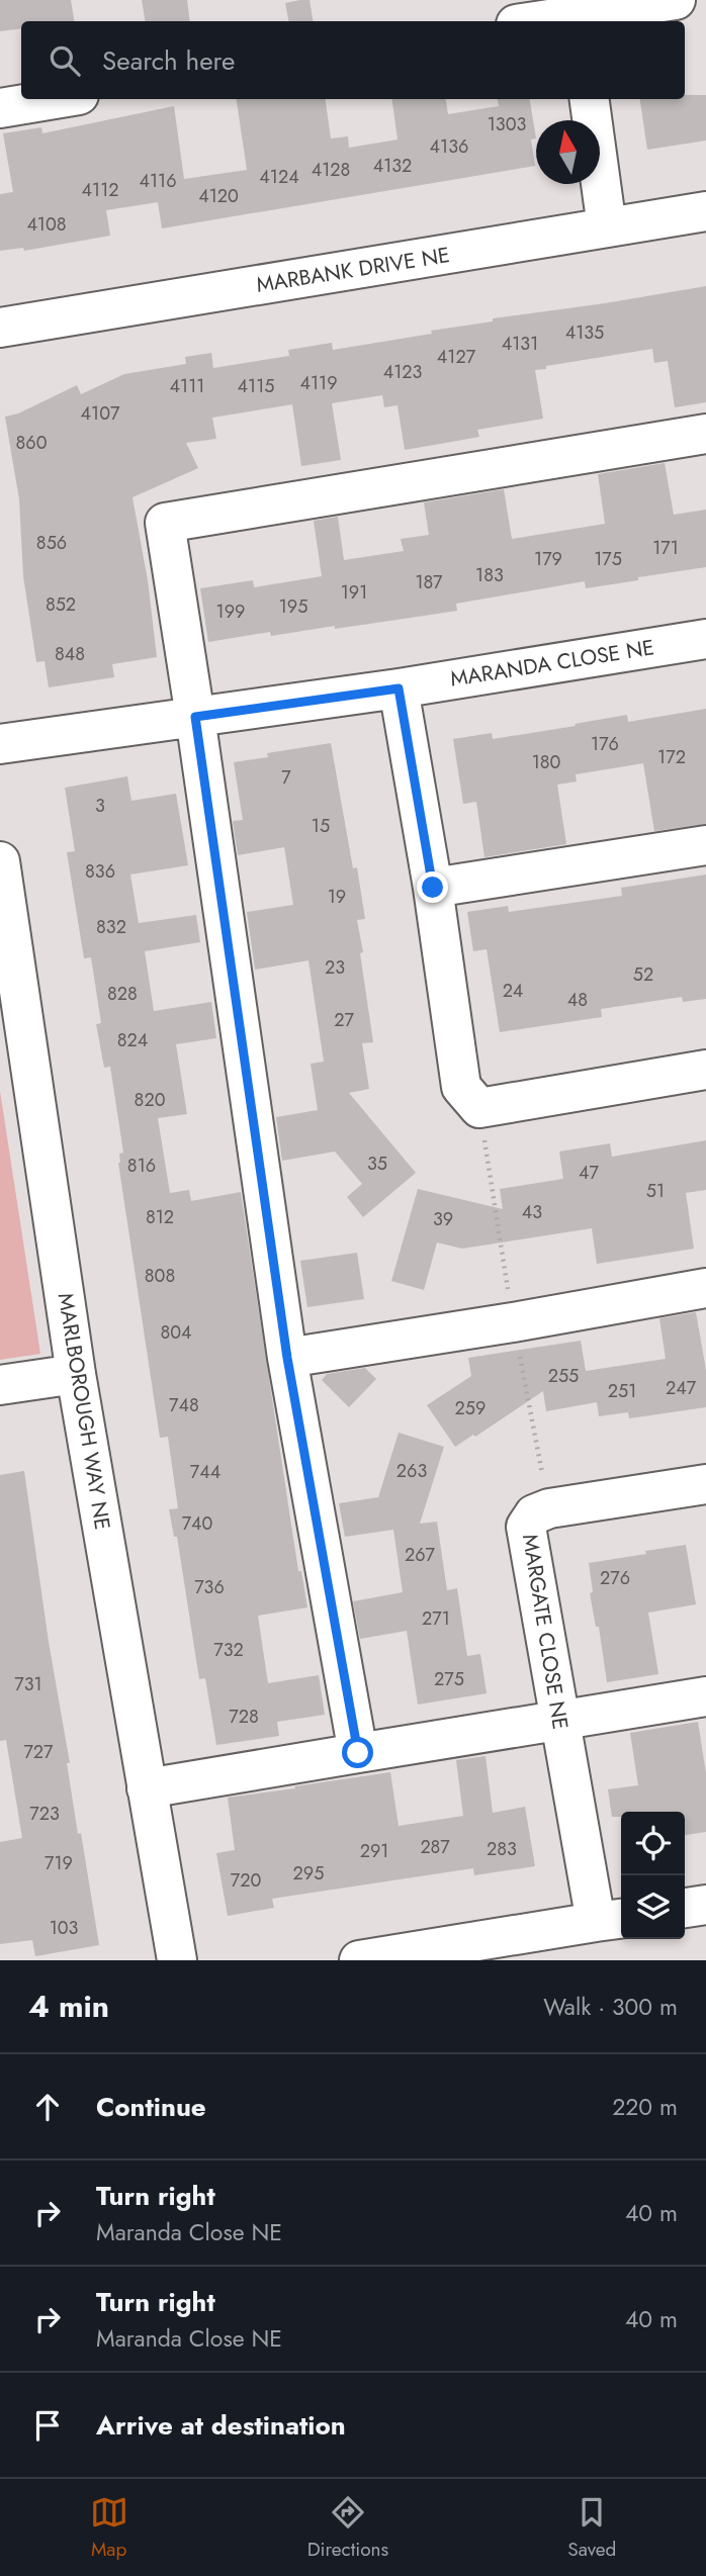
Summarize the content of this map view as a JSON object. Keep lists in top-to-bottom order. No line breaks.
{"streets":{"street":["MARBANK DRIVE NE","MARANDA CLOSE NE","MARLBOROUGH WAY NE","MARGATE CLOSE NE"]},"house_numbers":["1303","4136","4132","4128","4124","4116","4112","4120","4108","4135","4131","4127","4123","4119","4111","4115","4107","860","856","171","179","175","183","187","191","852","195","199","848","176","172","180","7","3","15","836","19","832","23","52","24","828","48","27","824","820","35","816","47","51","43","812","39","808","804","255","247","251","748","259","263","744","740","267","276","736","271","732","275","731","728","727","723","287","283","291","719","295","720","103"],"north":"top","page":{"search":"Search here","heading":["4 min","Walk · 300 m"],"list":[["Continue","220 m"],["Turn right","Maranda Close NE","40 m"],["Turn right","Maranda Close NE","40 m"],"Arrive at destination"],"nav":["Map","Directions","Saved"]}}
